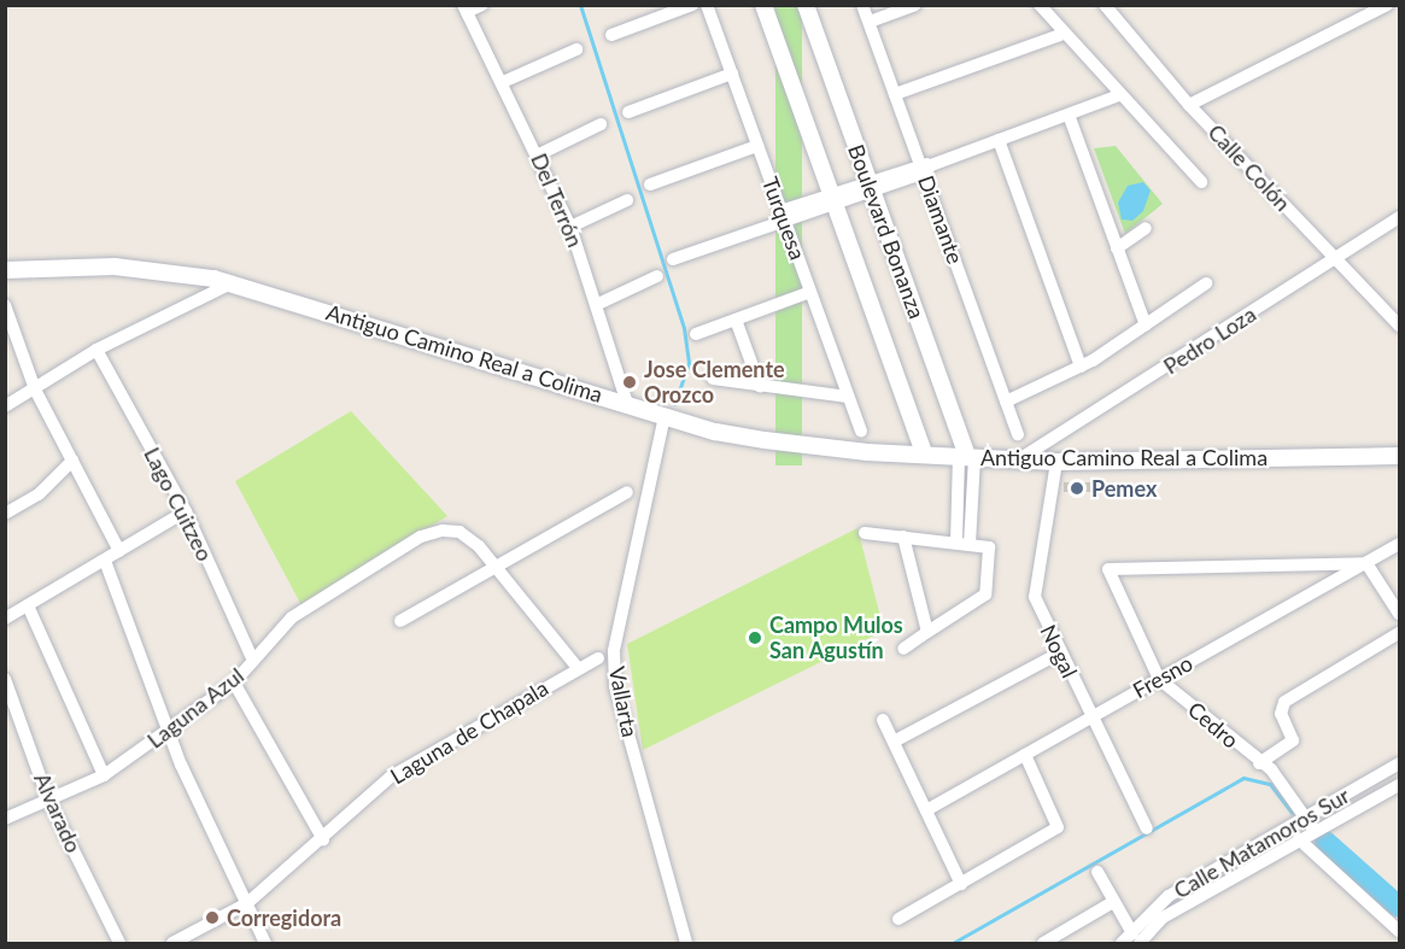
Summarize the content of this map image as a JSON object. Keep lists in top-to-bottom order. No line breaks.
{"streets":{"main road":["Boulevard Bonanza","Antiguo Camino Real a Colima"],"street":["Calle Colón","Del Terrón","Turquesa","Diamante","Pedro Loza","Lago Cuitzeo","Nogal","Fresno","Vallarta","Laguna Azul","Cedro","Laguna de Chapala","Alvarado","Calle Matamoros Sur"]},"crossings":[["Calle Colón","Pedro Loza"],["Del Terrón","Antiguo Camino Real a Colima"],["Boulevard Bonanza","Antiguo Camino Real a Colima"],["Pedro Loza","Antiguo Camino Real a Colima"],["Antiguo Camino Real a Colima","Nogal"],["Antiguo Camino Real a Colima","Vallarta"],["Lago Cuitzeo","Laguna Azul"],["Nogal","Fresno"],["Fresno","Cedro"],["Laguna Azul","Alvarado"],["Cedro","Calle Matamoros Sur"]],"places":["Jose Clemente Orozco","Pemex","Campo Mulos San Agustín","Corregidora"]}
